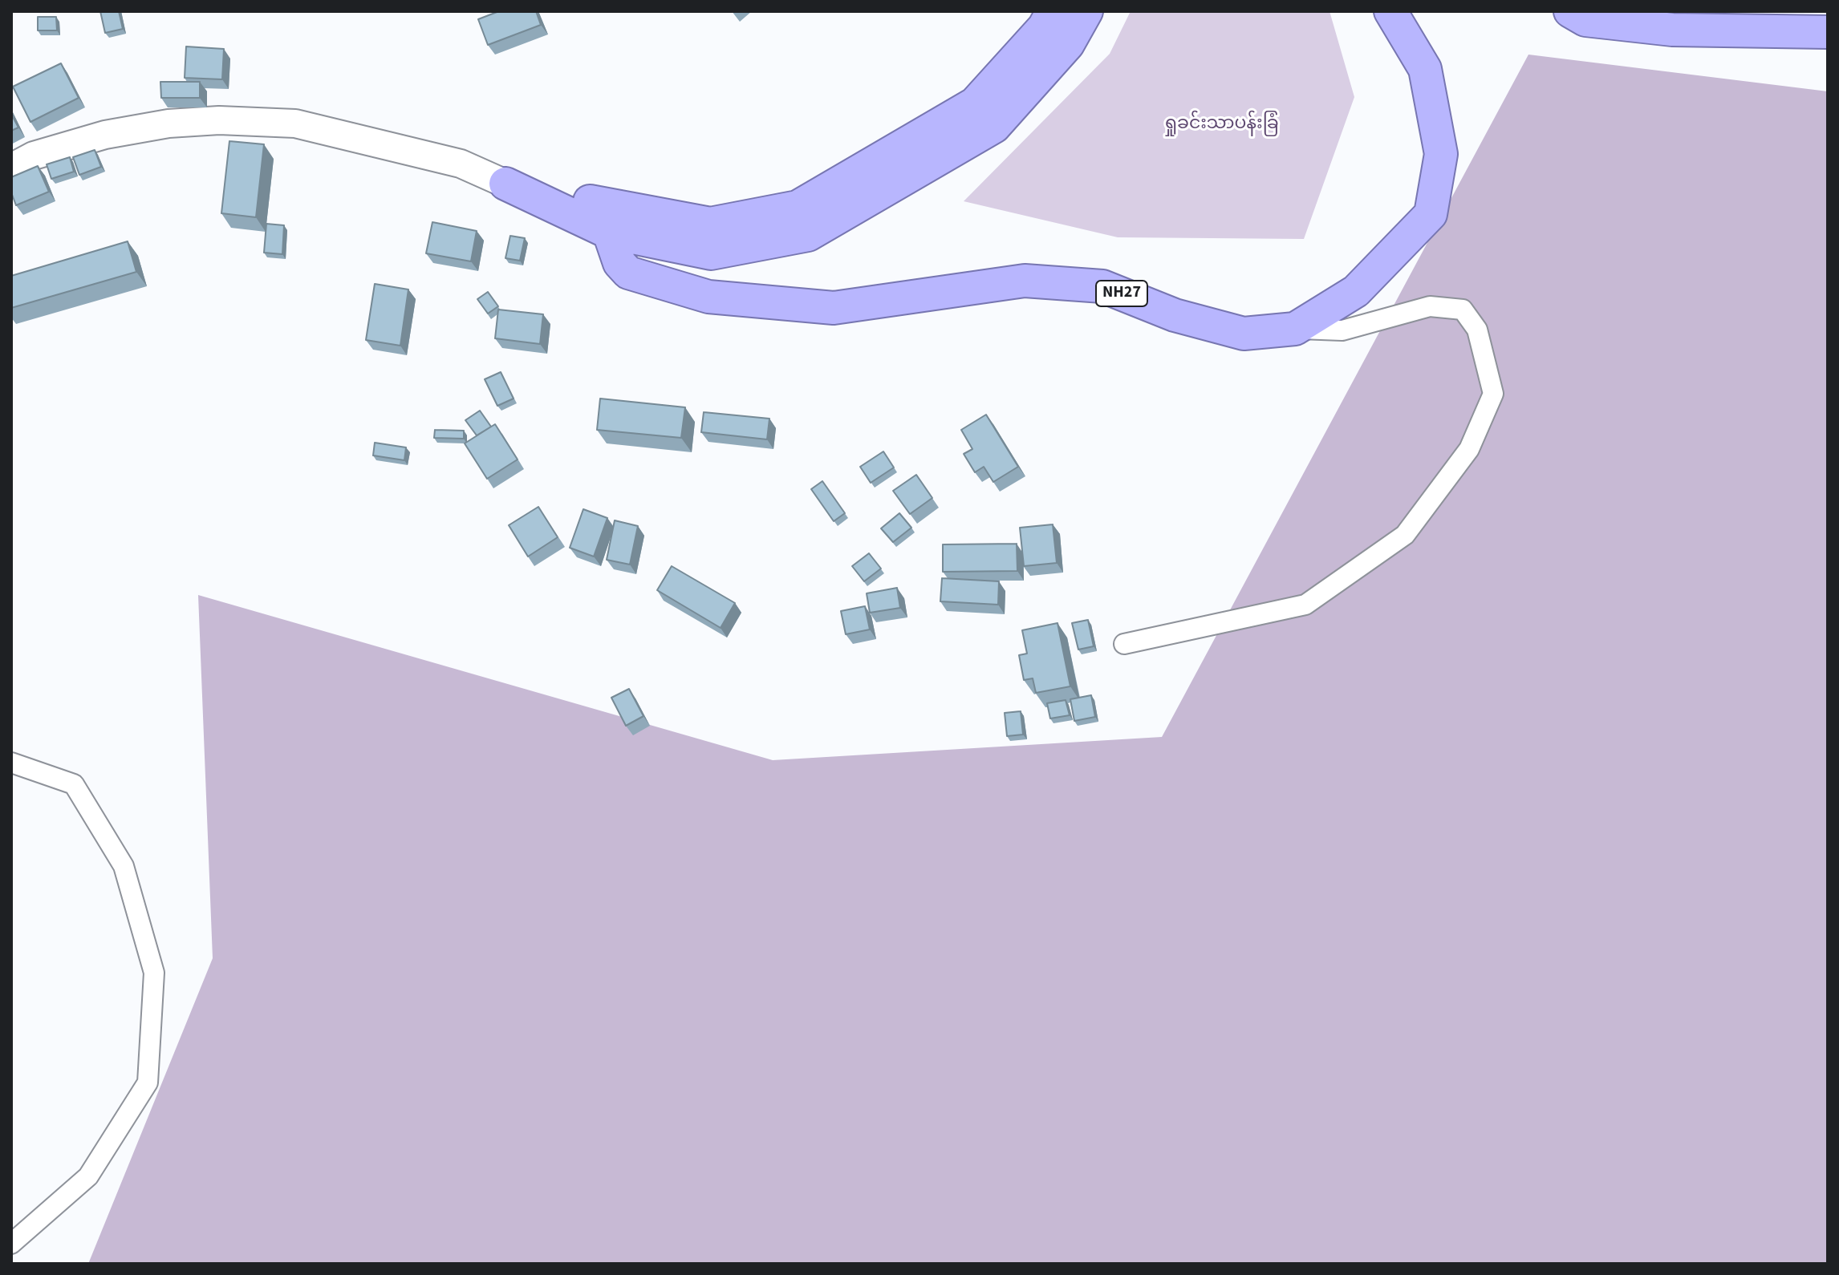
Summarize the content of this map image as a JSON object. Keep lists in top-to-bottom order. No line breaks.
{"streets":{"highway":["NH27"]},"parks":["ရှုခင်းသာပန်းခြံ"]}
